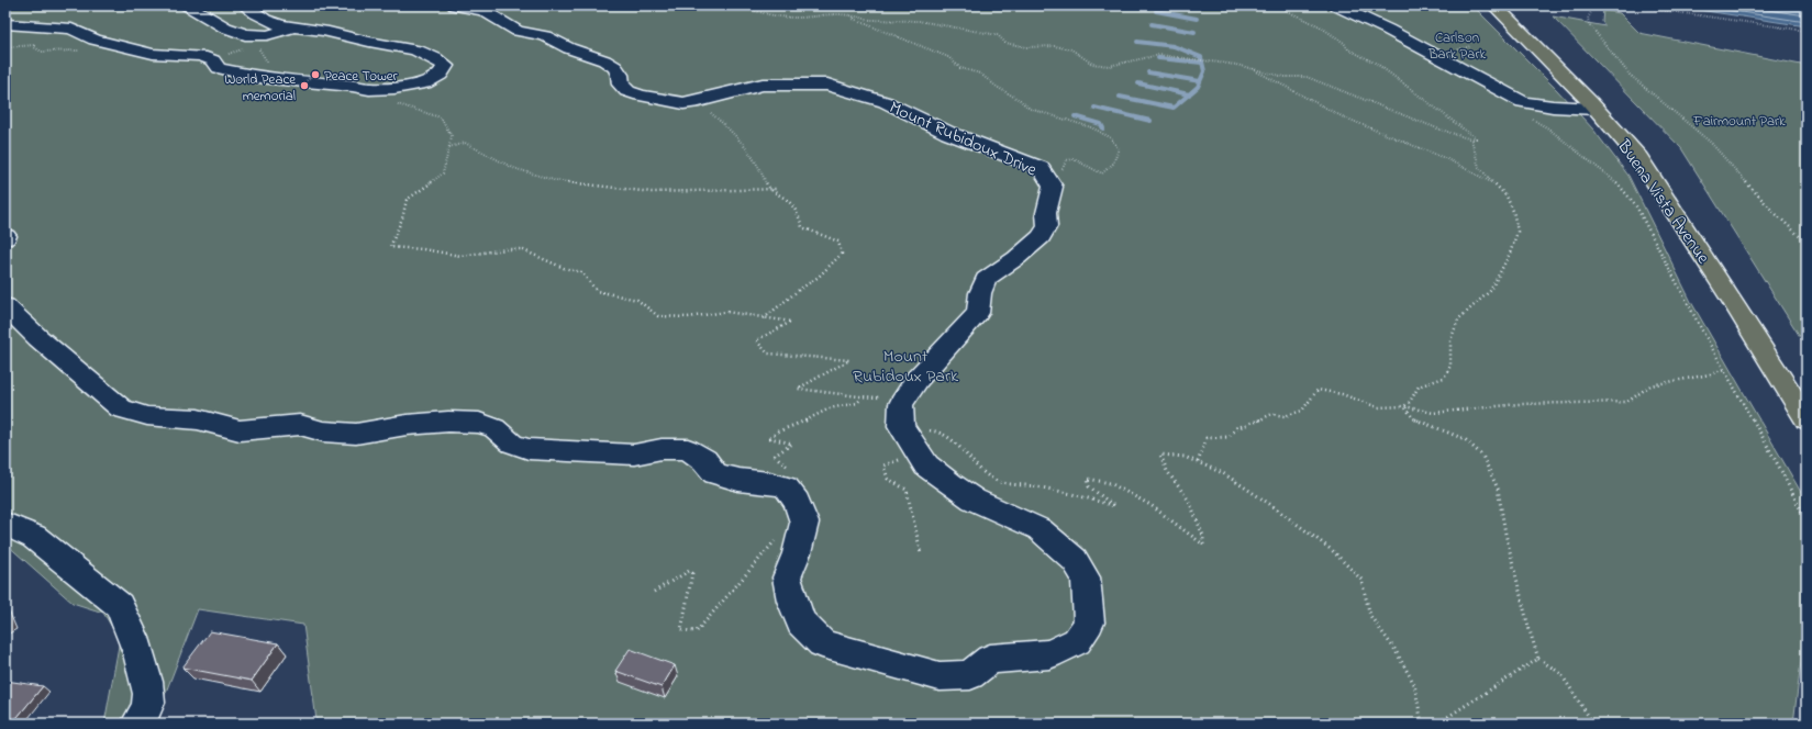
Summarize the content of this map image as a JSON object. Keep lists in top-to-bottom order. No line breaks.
{"streets":{"main road":["Buena Vista Avenue"],"street":["Mount Rubidoux Drive"]},"parks":["Carlson Bark Park","Fairmount Park","Mount Rubidoux Park"],"places":["Peace Tower","World Peace memorial"]}
